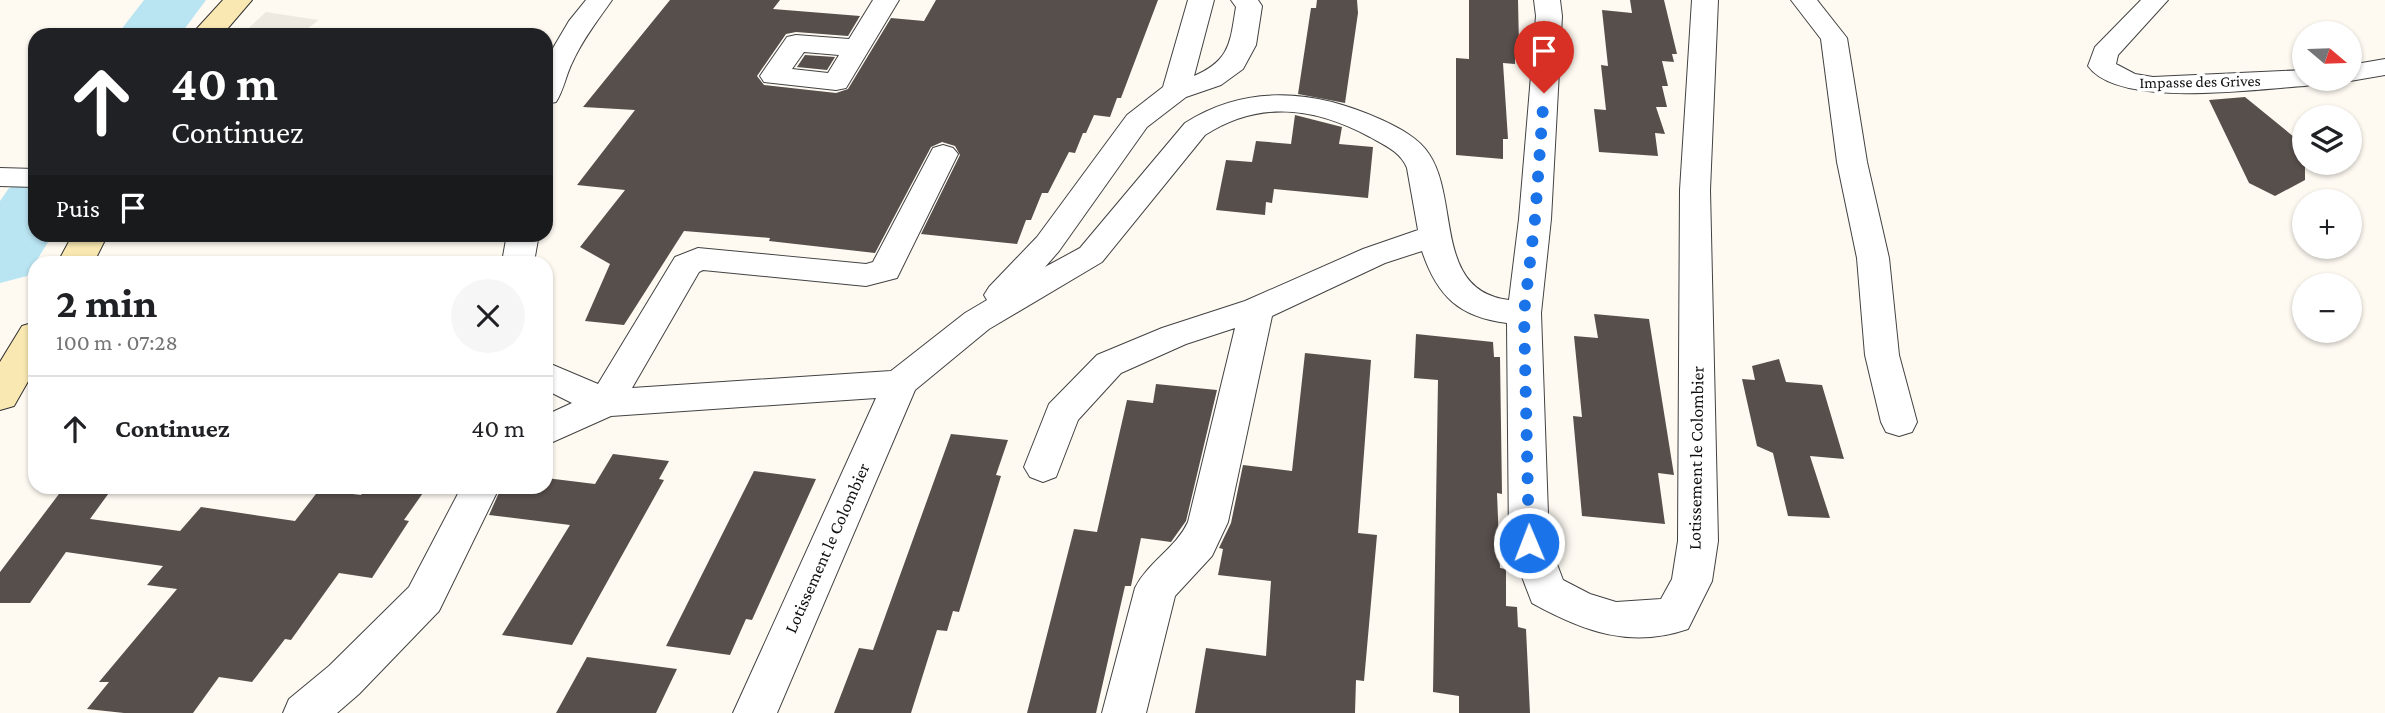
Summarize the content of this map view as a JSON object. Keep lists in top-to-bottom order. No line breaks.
{"streets":{"street":["Impasse des Grives","Lotissement le Colombier"]},"north":"right","page":{"map_buttons":["+","−"],"turn":["40 m","Continuez"],"then":"Puis","heading":["2 min","100 m · 07:28"],"list":[{"name":"Continuez","value":"40 m"}]}}
